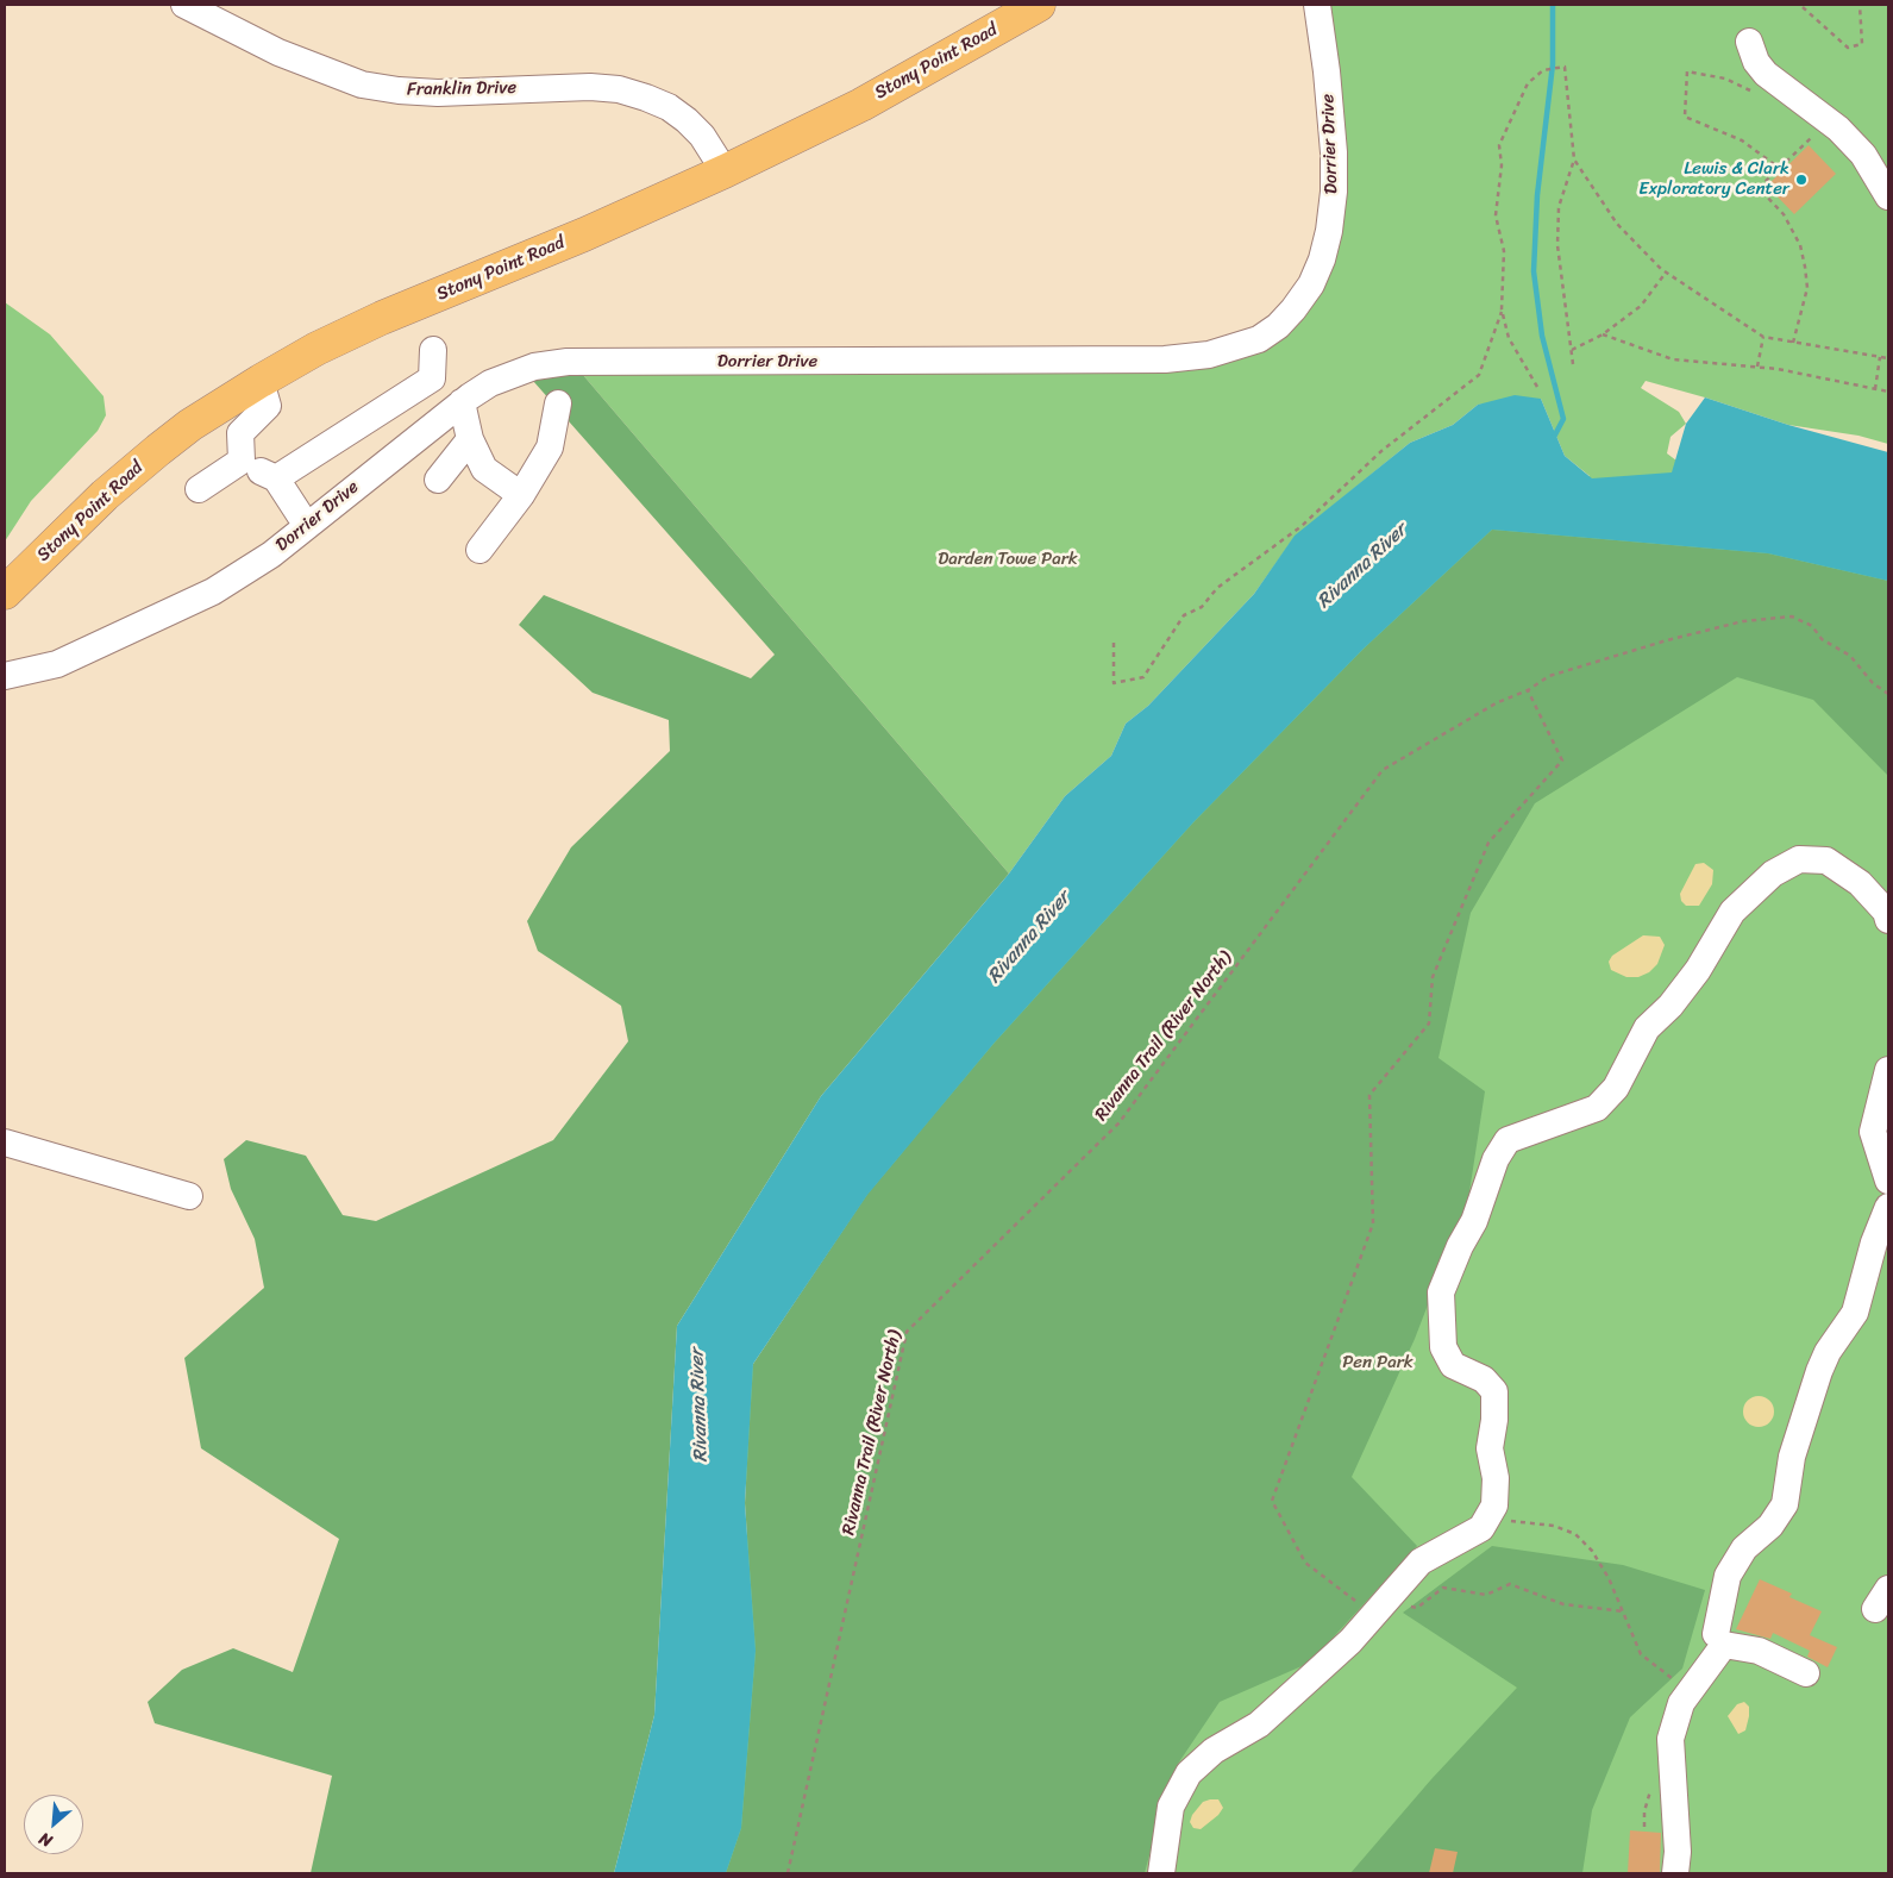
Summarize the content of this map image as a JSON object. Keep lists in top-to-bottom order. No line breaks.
{"streets":{"main road":["Stony Point Road"],"street":["Franklin Drive","Dorrier Drive"],"path":["Rivanna Trail (River North)"]},"crossings":[["Stony Point Road","Franklin Drive"]],"water":["Rivanna River"],"parks":["Darden Towe Park","Pen Park"],"places":["Lewis & Clark Exploratory Center"],"north":"bottom left"}
